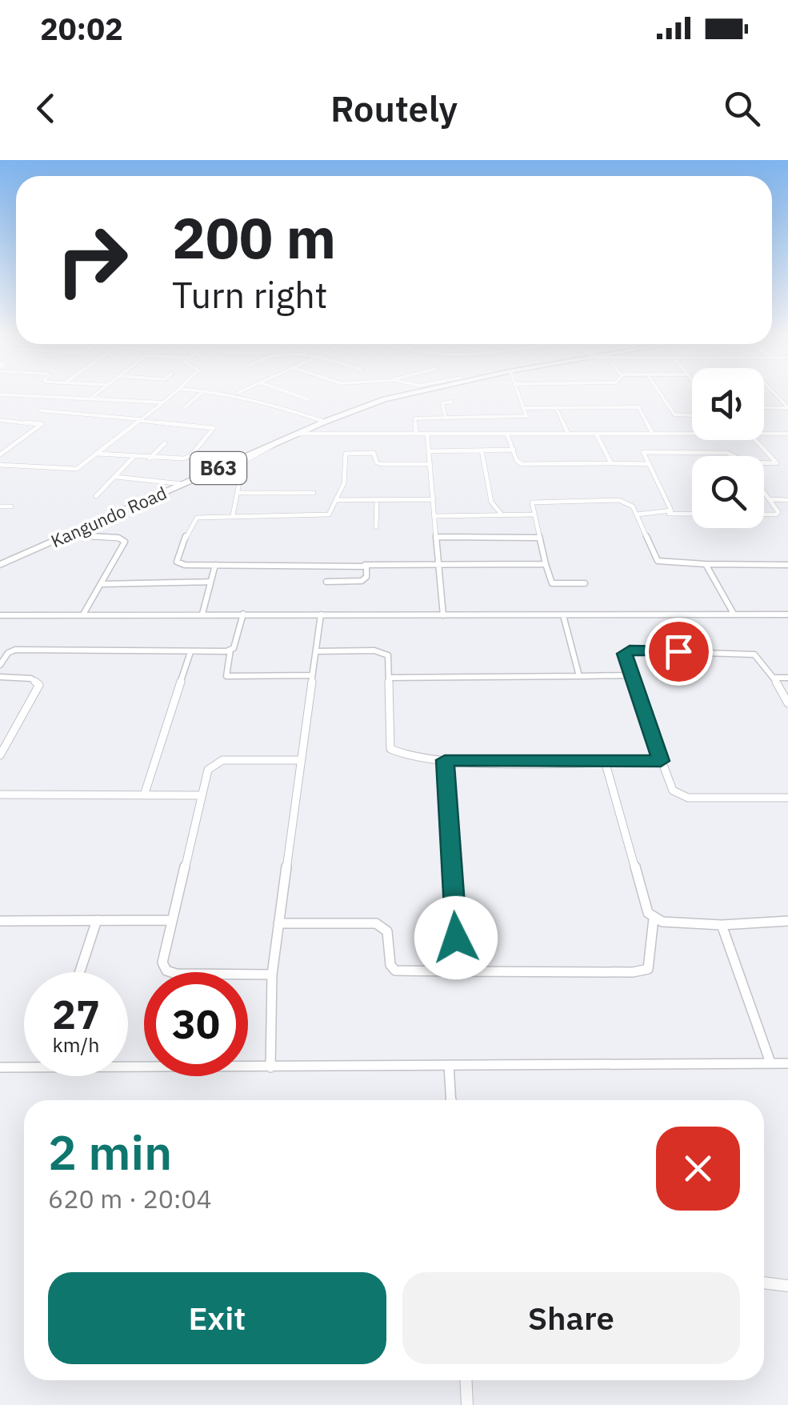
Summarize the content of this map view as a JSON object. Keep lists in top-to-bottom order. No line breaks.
{"streets":{"highway":["B63","Kangundo Road"]},"page":{"status":"20:02","header":"Routely","turn":["200 m","Turn right"],"speed":"27 km/h","limit":"30","heading":["2 min","620 m · 20:04"],"buttons":["Exit","Share"]}}
